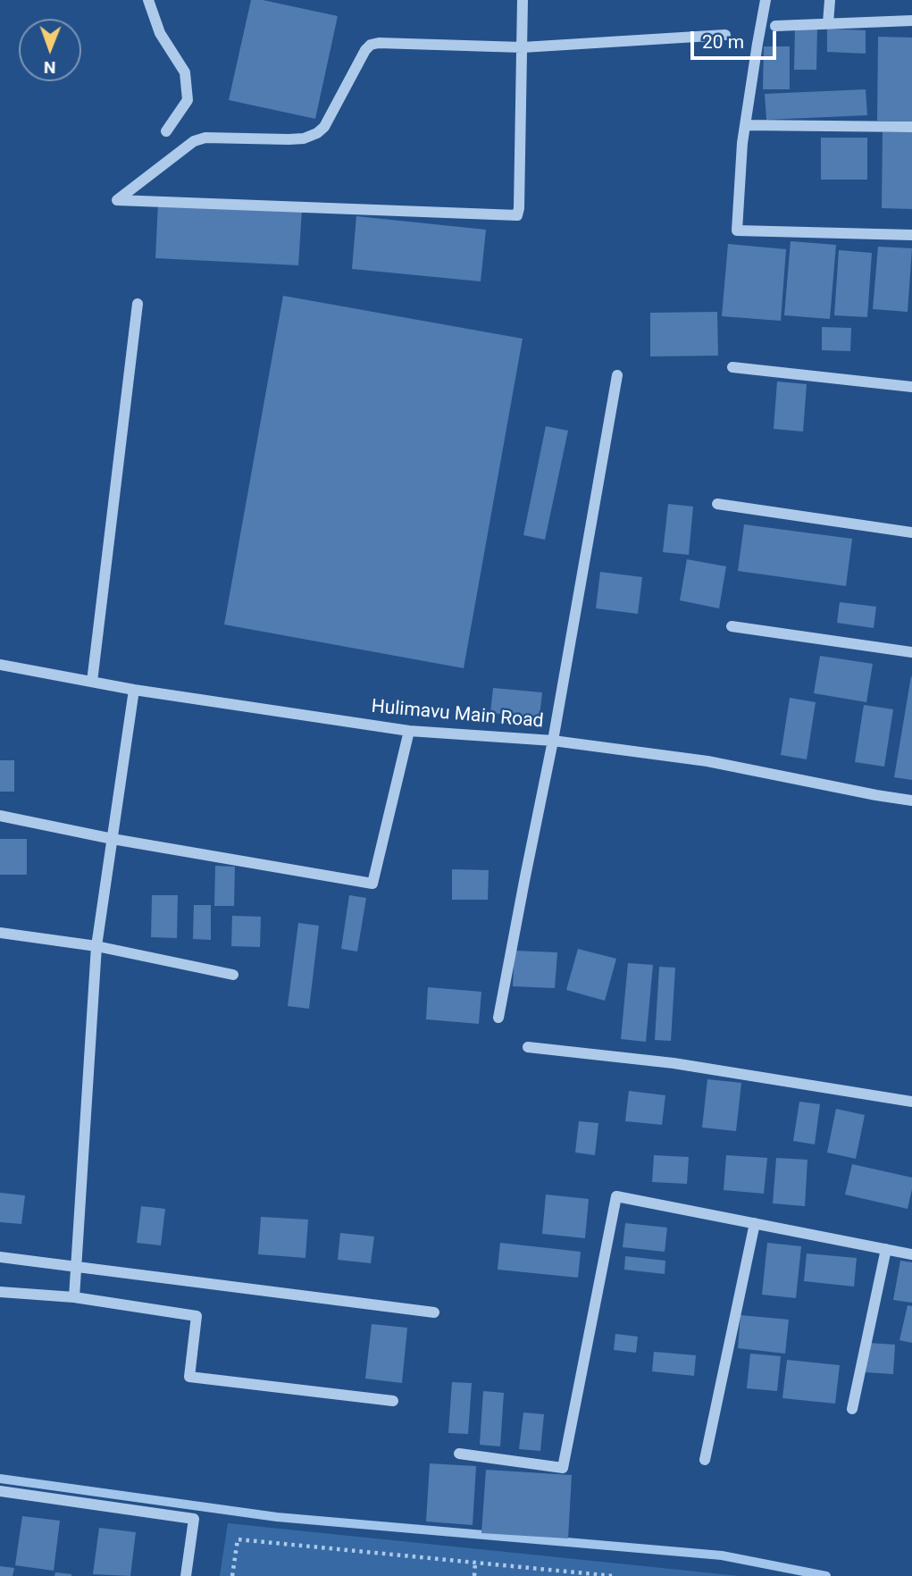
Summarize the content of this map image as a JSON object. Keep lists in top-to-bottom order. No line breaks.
{"streets":{"street":["Hulimavu Main Road"]},"scale_bar":"20 m","north":"bottom"}
